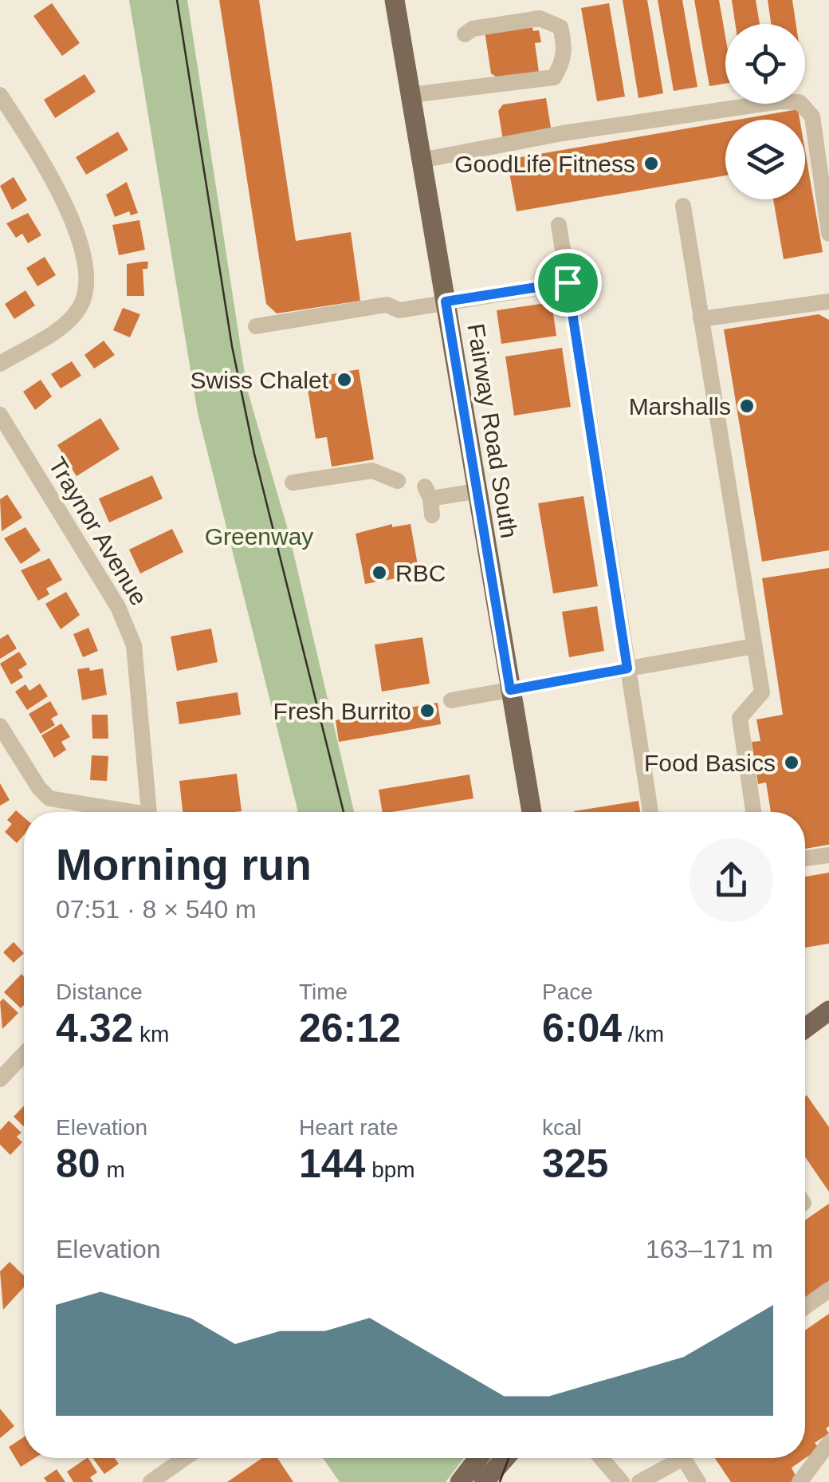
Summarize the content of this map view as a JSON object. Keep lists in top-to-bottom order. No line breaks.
{"streets":{"main road":["Fairway Road South"],"street":["Traynor Avenue"]},"parks":["Greenway"],"places":["GoodLife Fitness","Swiss Chalet","Marshalls","RBC","Fresh Burrito","Food Basics"],"page":{"heading":["Morning run","07:51 · 8 × 540 m"],"stats":[["Distance","4.32 km"],["Time","26:12"],["Pace","6:04 /km"],["Elevation","80 m"],["Heart rate","144 bpm"],["kcal","325"]],"chart":["Elevation","163–171 m"]}}
